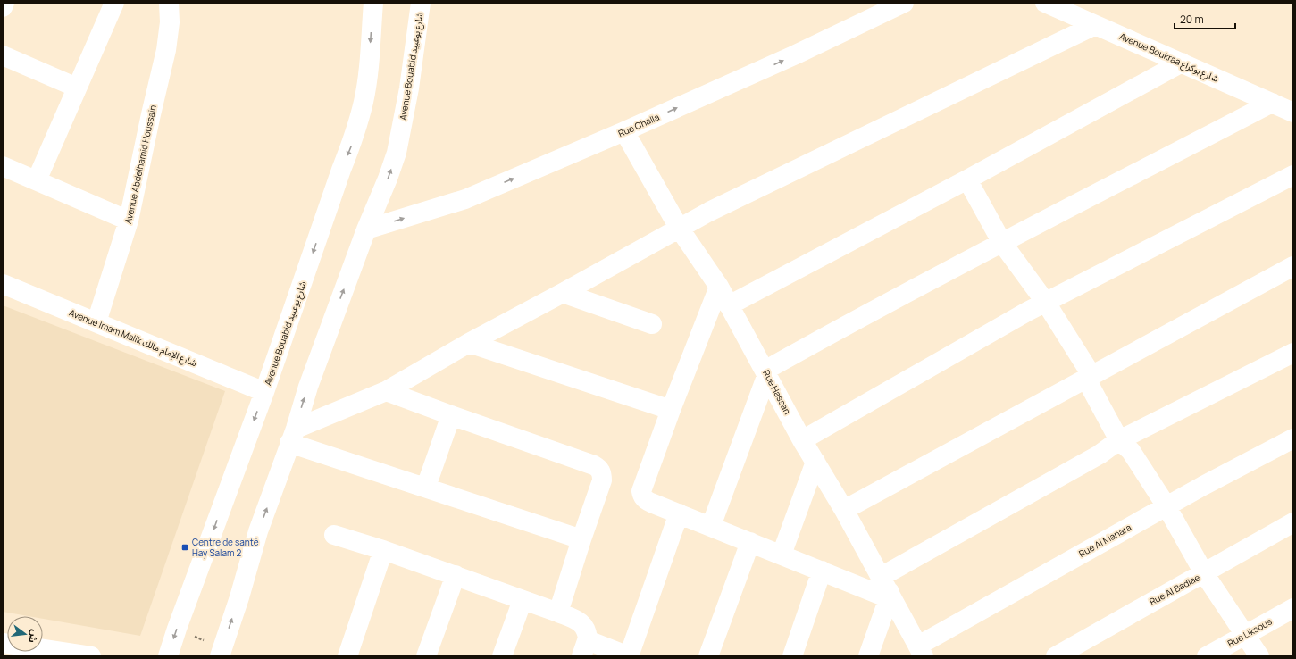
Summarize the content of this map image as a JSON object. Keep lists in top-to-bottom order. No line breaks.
{"streets":{"street":["Avenue Boukraa شارع بوكراع","Avenue Bouabid شارع بوعبيد","Rue Challa","Avenue Abdelhamid Houssain","Avenue Imam Malik شارع الإمام مالك","Rue Hassan","Rue Al Manara","Rue Al Badiae","Rue Liksous"]},"crossings":[["Avenue Bouabid شارع بوعبيد","Rue Challa"],["Avenue Bouabid شارع بوعبيد","Avenue Imam Malik شارع الإمام مالك"],["Rue Challa","Rue Hassan"],["Avenue Abdelhamid Houssain","Avenue Imam Malik شارع الإمام مالك"],["Rue Hassan","Rue Al Manara"]],"places":{"transit":["Centre de santé Hay Salam 2"]},"scale_bar":"20 m","north":"right"}
